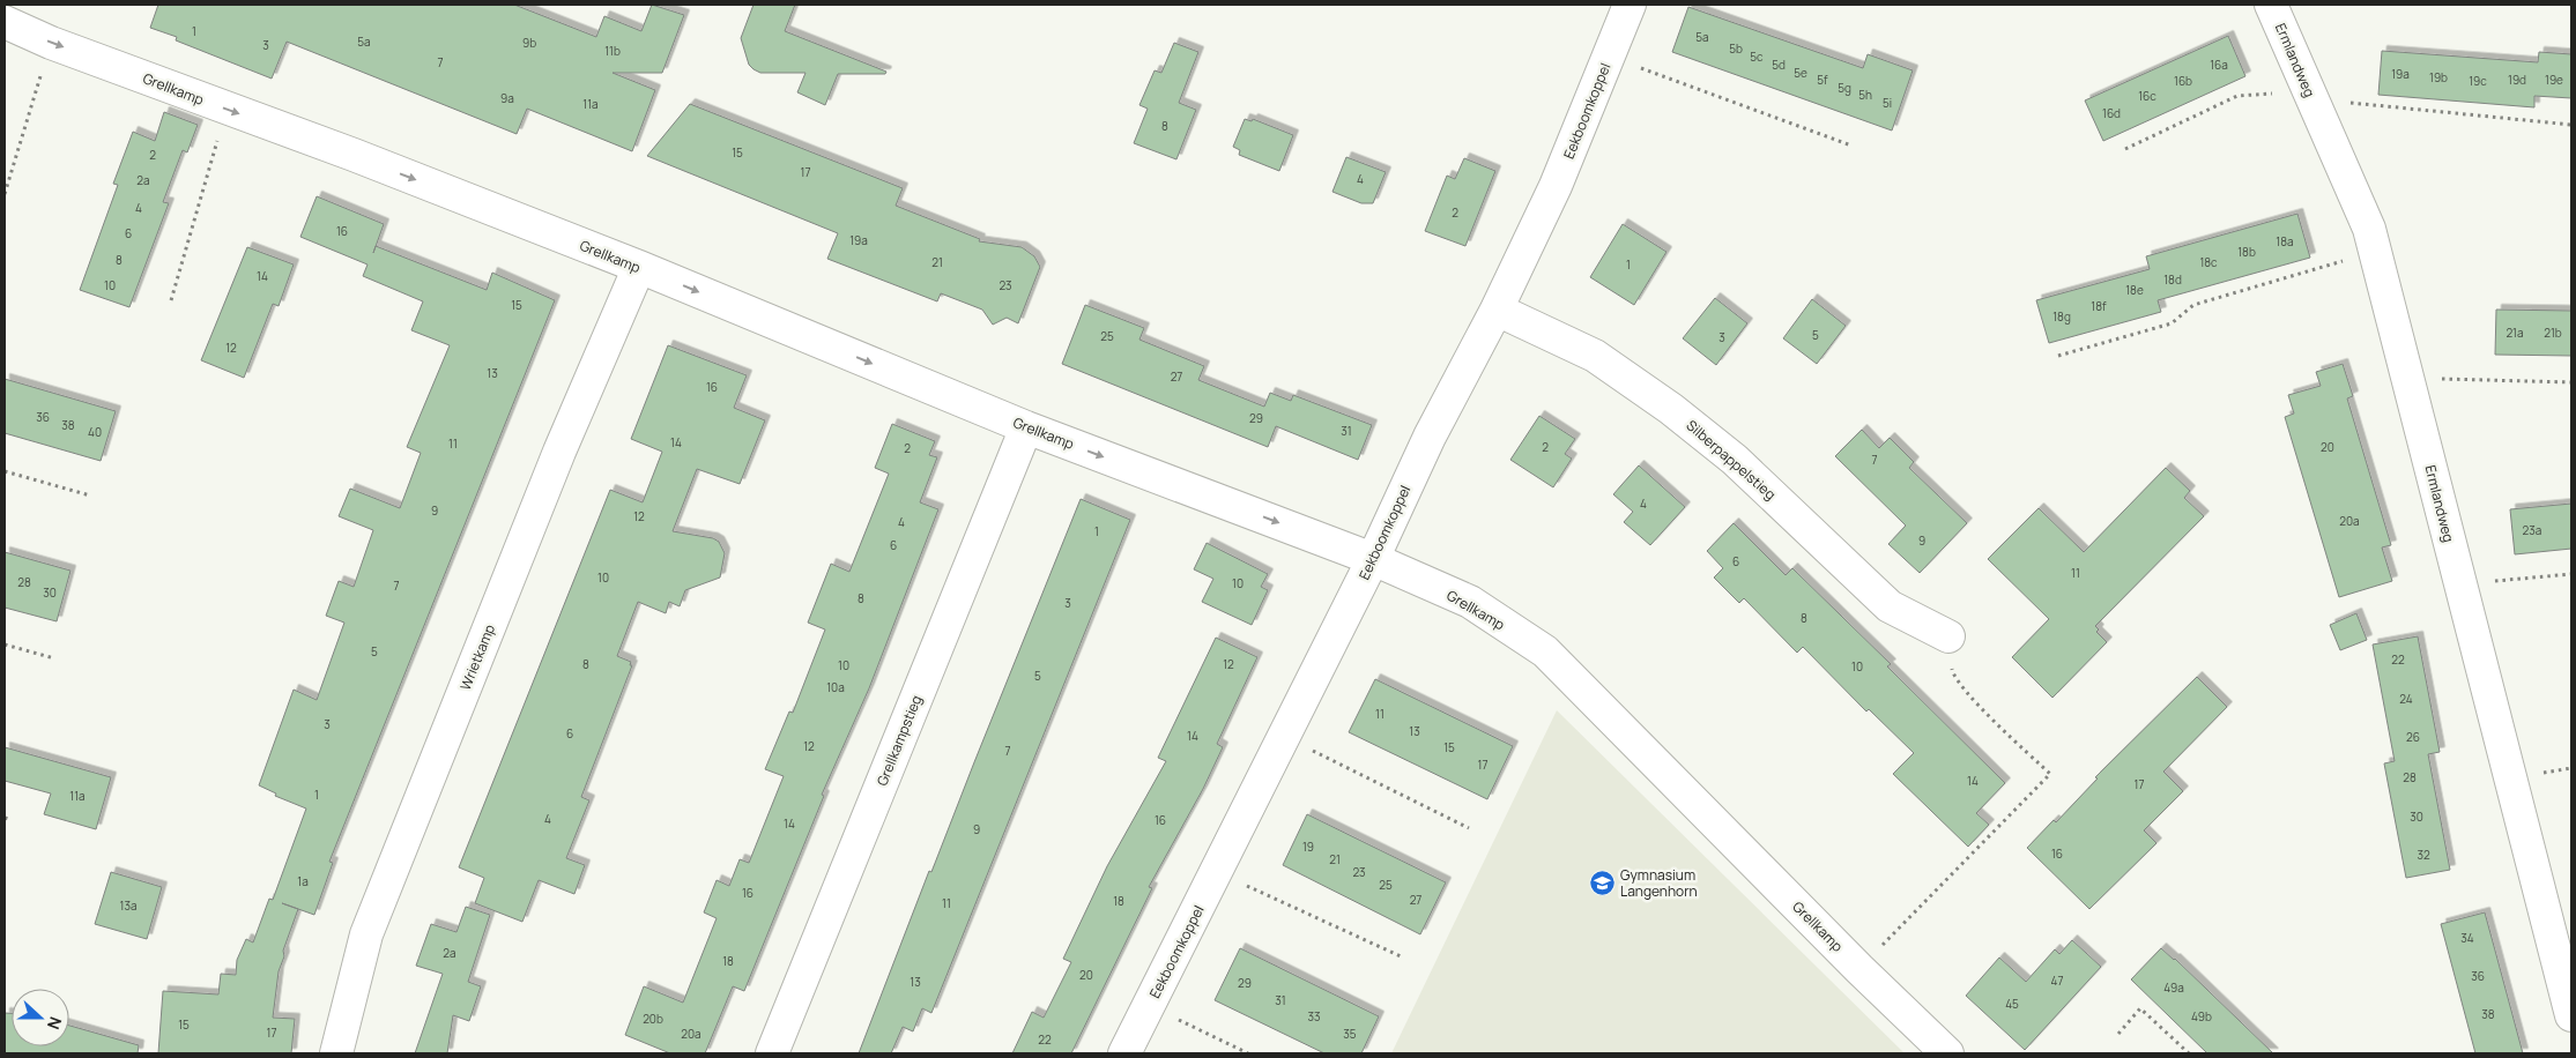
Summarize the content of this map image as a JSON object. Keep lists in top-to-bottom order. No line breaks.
{"streets":{"street":["Ermlandweg","Grellkamp","Eekboomkoppel","Silberpappelstieg","Wrietkamp","Grellkampstieg"]},"crossings":[["Grellkamp","Eekboomkoppel"],["Grellkamp","Wrietkamp"],["Grellkamp","Grellkampstieg"],["Eekboomkoppel","Silberpappelstieg"]],"one_way":["Grellkamp"],"places":{"school or university":["Gymnasium Langenhorn"]},"house_numbers":["1","5a","5a","9b","3","5b","11b","5c","7","5d","16a","5e","19a","19b","5f","19d","19e","16b","19c","5g","5h","16c","9a","5i","11a","16d","8","15","2","17","4","2a","4","2","16","6","19a","18a","18b","8","21","18c","1","14","18d","10","23","18e","15","18f","18g","21a","21b","5","25","3","12","13","27","16","36","29","38","31","40","14","11","2","20","2","7","4","9","12","20a","4","23a","1","9","6","6","11","10","28","10","7","30","8","3","8","5","22","8","12","10","10","5","10a","24","11","3","13","6","14","26","12","15","7","17","28","14","17","1","11a","30","4","16","14","9","19","16","32","21","23","1a","25","16","27","18","11","13a","34","2a","18","20","36","47","13","29","49a","31","45","38","33","49b","20b","15","17","20a","35","22"],"north":"right"}
